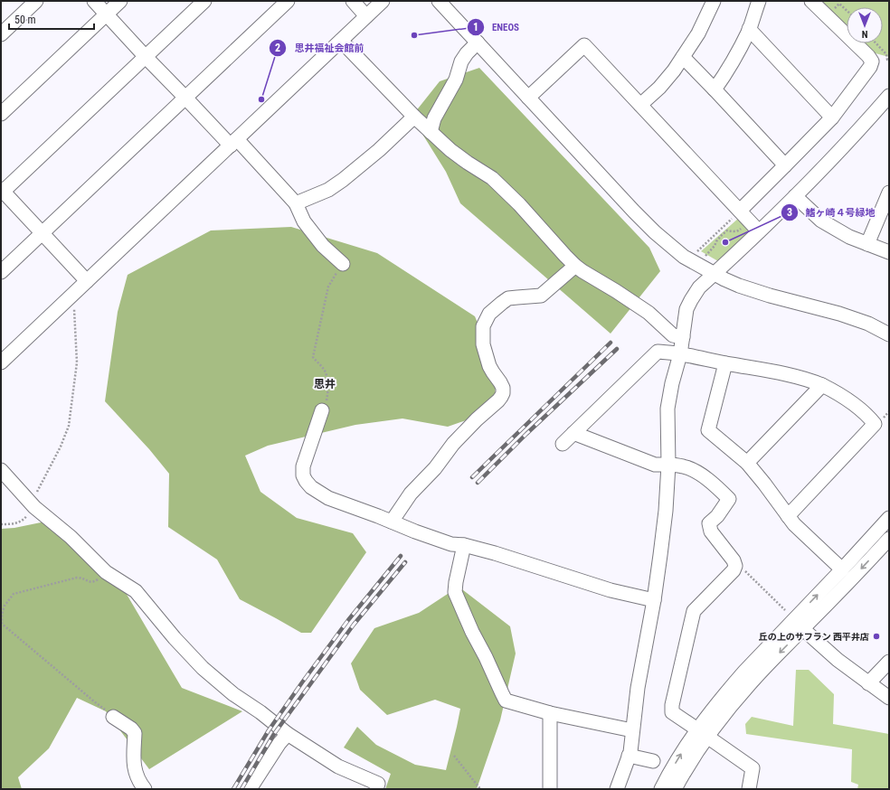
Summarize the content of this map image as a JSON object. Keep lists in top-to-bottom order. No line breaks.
{"districts":["思井"],"places":["ENEOS","思井福祉会館前","鰭ヶ崎４号緑地","丘の上のサフラン 西平井店"],"scale_bar":"50 m","north":"bottom"}
